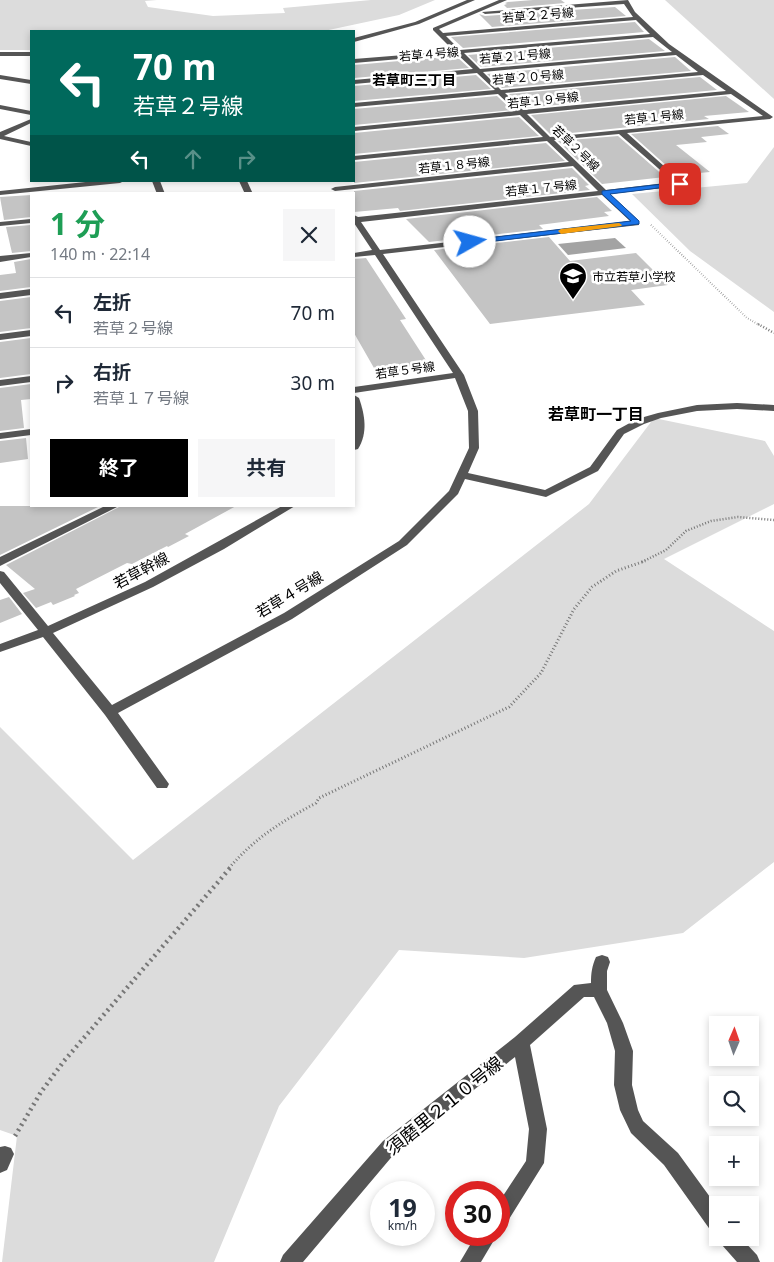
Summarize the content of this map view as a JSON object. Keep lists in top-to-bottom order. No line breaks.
{"streets":{"street":["若草２２号線","若草４号線","若草２１号線","若草２０号線","若草１９号線","若草１号線","若草２号線","若草１８号線","若草１７号線","若草５号線","若草幹線","須磨里２１０号線"]},"crossings":[["若草２２号線","若草１号線"],["若草２２号線","若草２号線"],["若草４号線","若草１号線"],["若草４号線","若草２号線"],["若草４号線","若草５号線"],["若草２１号線","若草１号線"],["若草２１号線","若草２号線"],["若草２０号線","若草１号線"],["若草２０号線","若草２号線"],["若草１９号線","若草１号線"],["若草１９号線","若草２号線"],["若草１号線","若草２号線"],["若草１号線","若草１７号線"],["若草２号線","若草１８号線"],["若草２号線","若草１７号線"]],"districts":["若草町三丁目","若草町一丁目"],"places":{"school or university":["市立若草小学校"]},"north":"top","page":{"turn":["70 m","若草２号線"],"heading":["1 分","140 m · 22:14"],"list":[{"name":"左折","note":"若草２号線","value":"70 m"},{"name":"右折","note":"若草１７号線","value":"30 m"}],"buttons":["終了","共有"],"map_buttons":["+","−"],"speed":"19 km/h","limit":"30"}}
